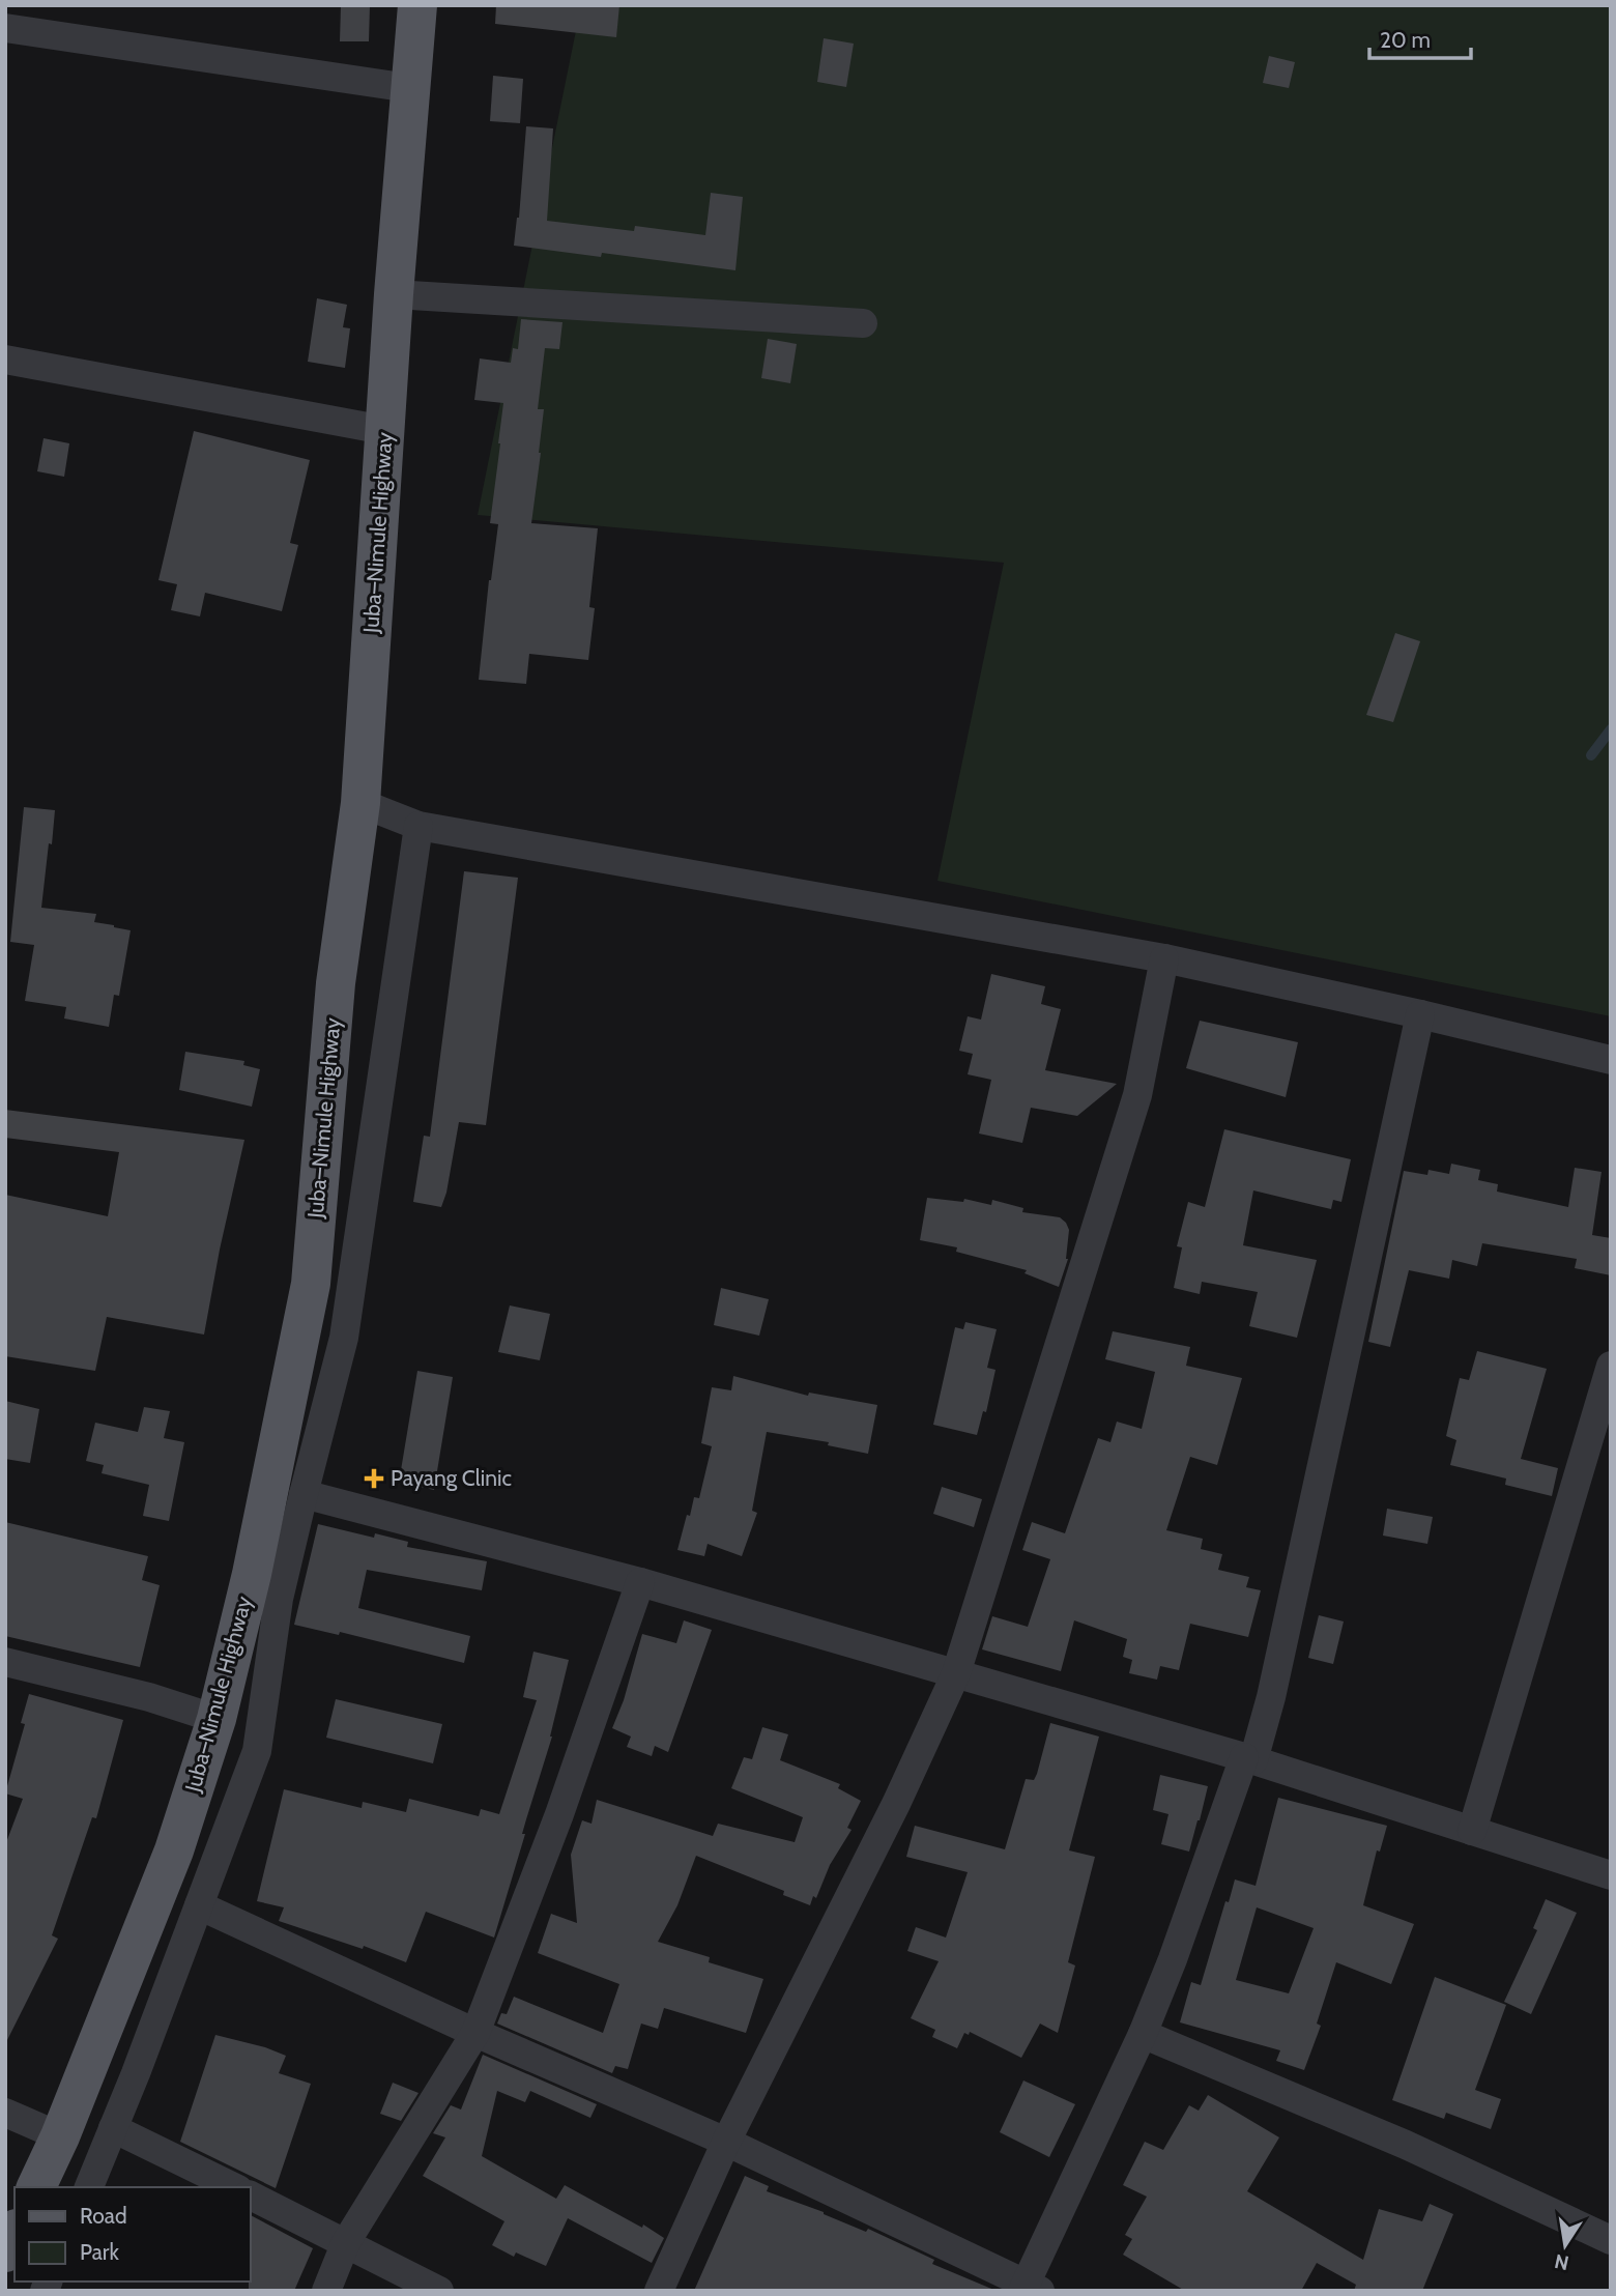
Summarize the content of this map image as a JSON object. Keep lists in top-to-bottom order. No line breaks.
{"streets":{"main road":["Juba–Nimule Highway"]},"places":{"health":["Payang Clinic"]},"legend":["Road","Park"],"scale_bar":"20 m","north":"bottom"}
